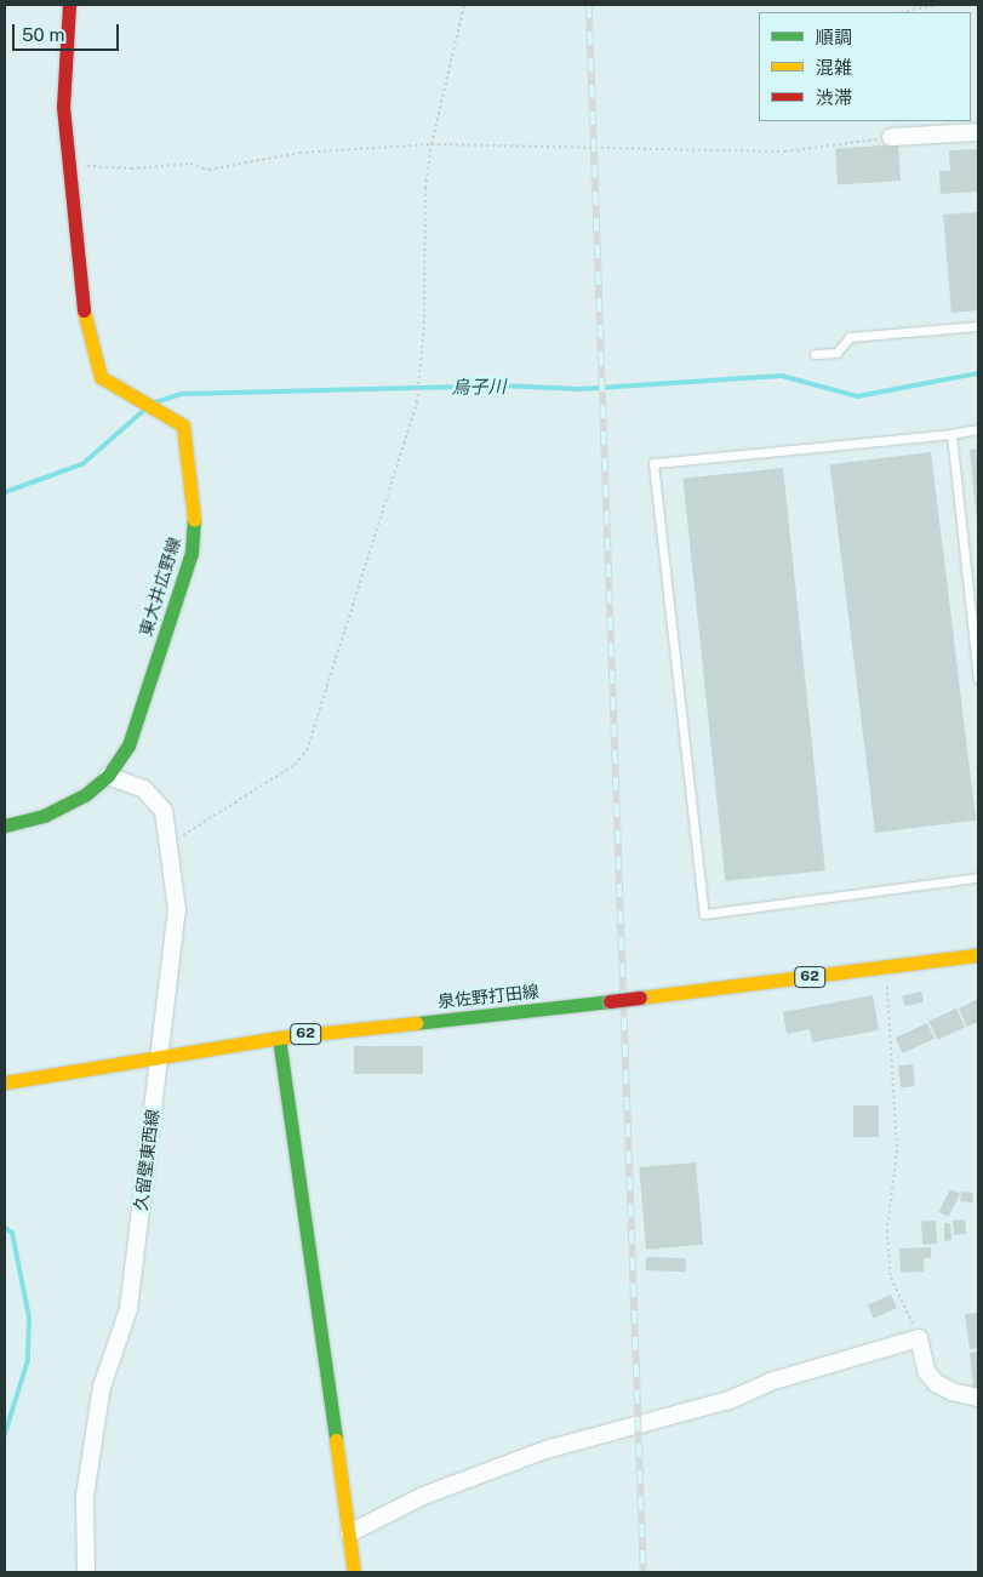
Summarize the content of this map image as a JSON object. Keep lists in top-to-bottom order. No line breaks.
{"streets":{"street":["東大井広野線","62","泉佐野打田線","久留壁東西線"]},"crossings":[["東大井広野線","久留壁東西線"],["泉佐野打田線","久留壁東西線"]],"water":["烏子川"],"legend":["順調","混雑","渋滞"],"scale_bar":"50 m"}
